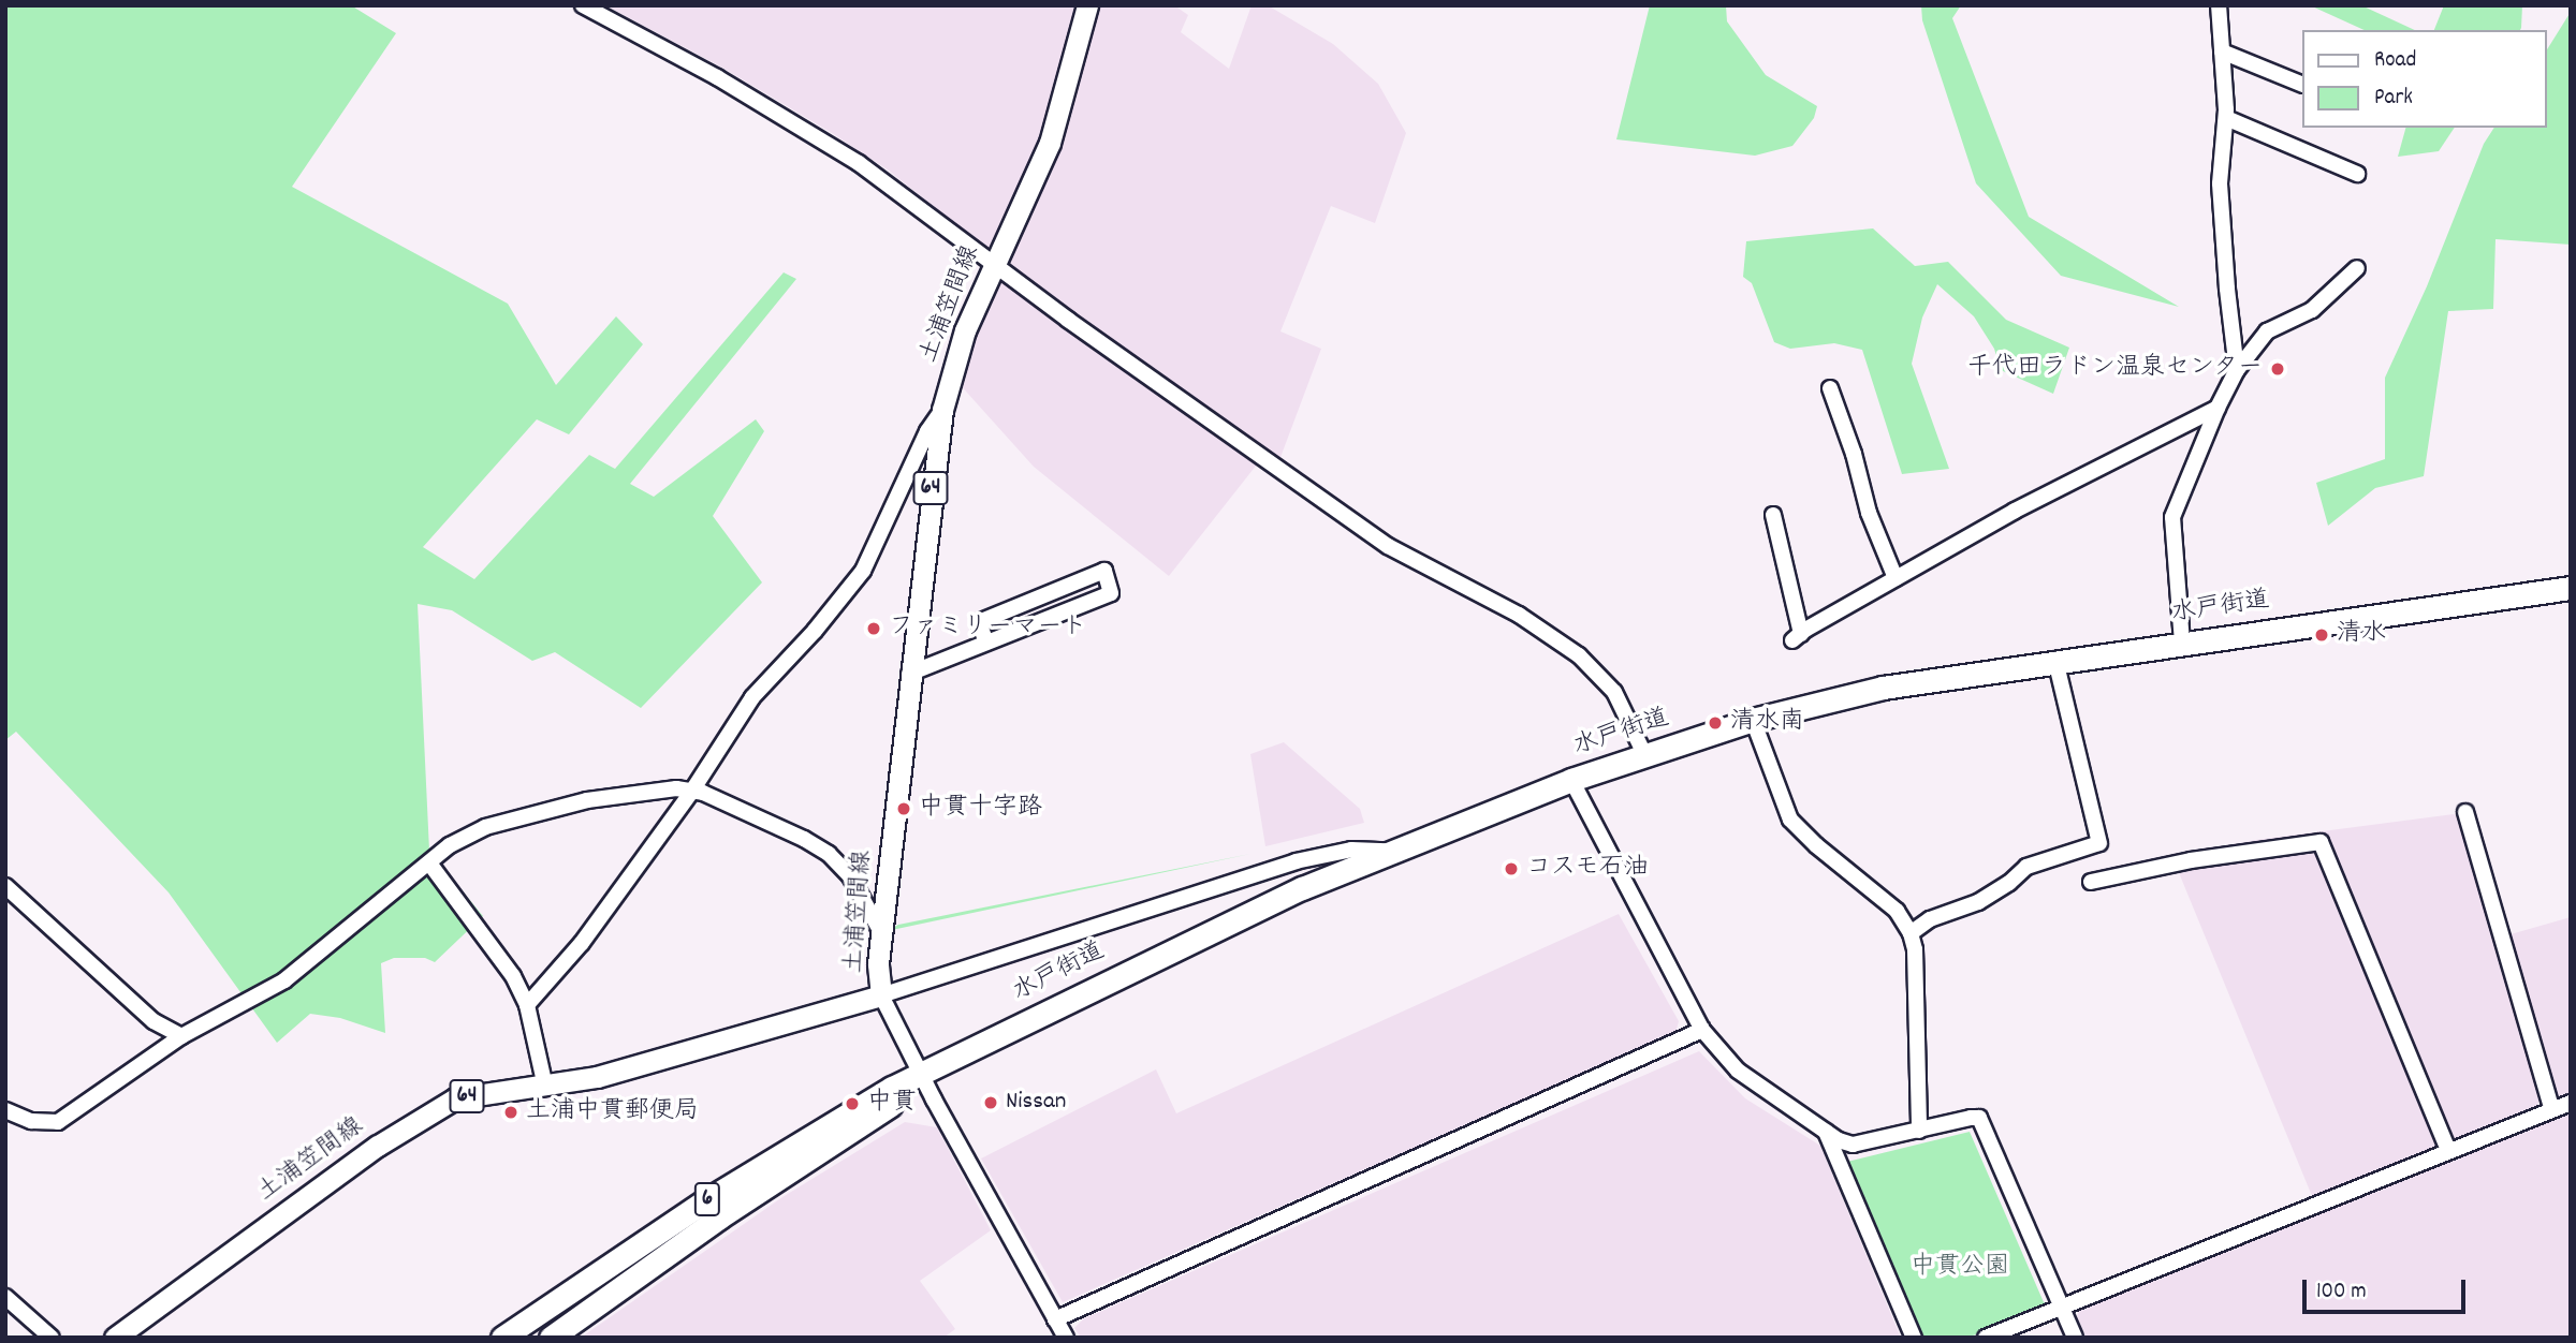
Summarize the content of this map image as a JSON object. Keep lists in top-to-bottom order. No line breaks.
{"streets":{"highway":["水戸街道","6"],"main road":["土浦笠間線","64"]},"parks":["中貫公園"],"places":["千代田ラドン温泉センター","ファミリーマート","清水","清水南","中貫十字路","コスモ石油","Nissan","中貫","土浦中貫郵便局"],"legend":["Road","Park"],"scale_bar":"100 m"}
